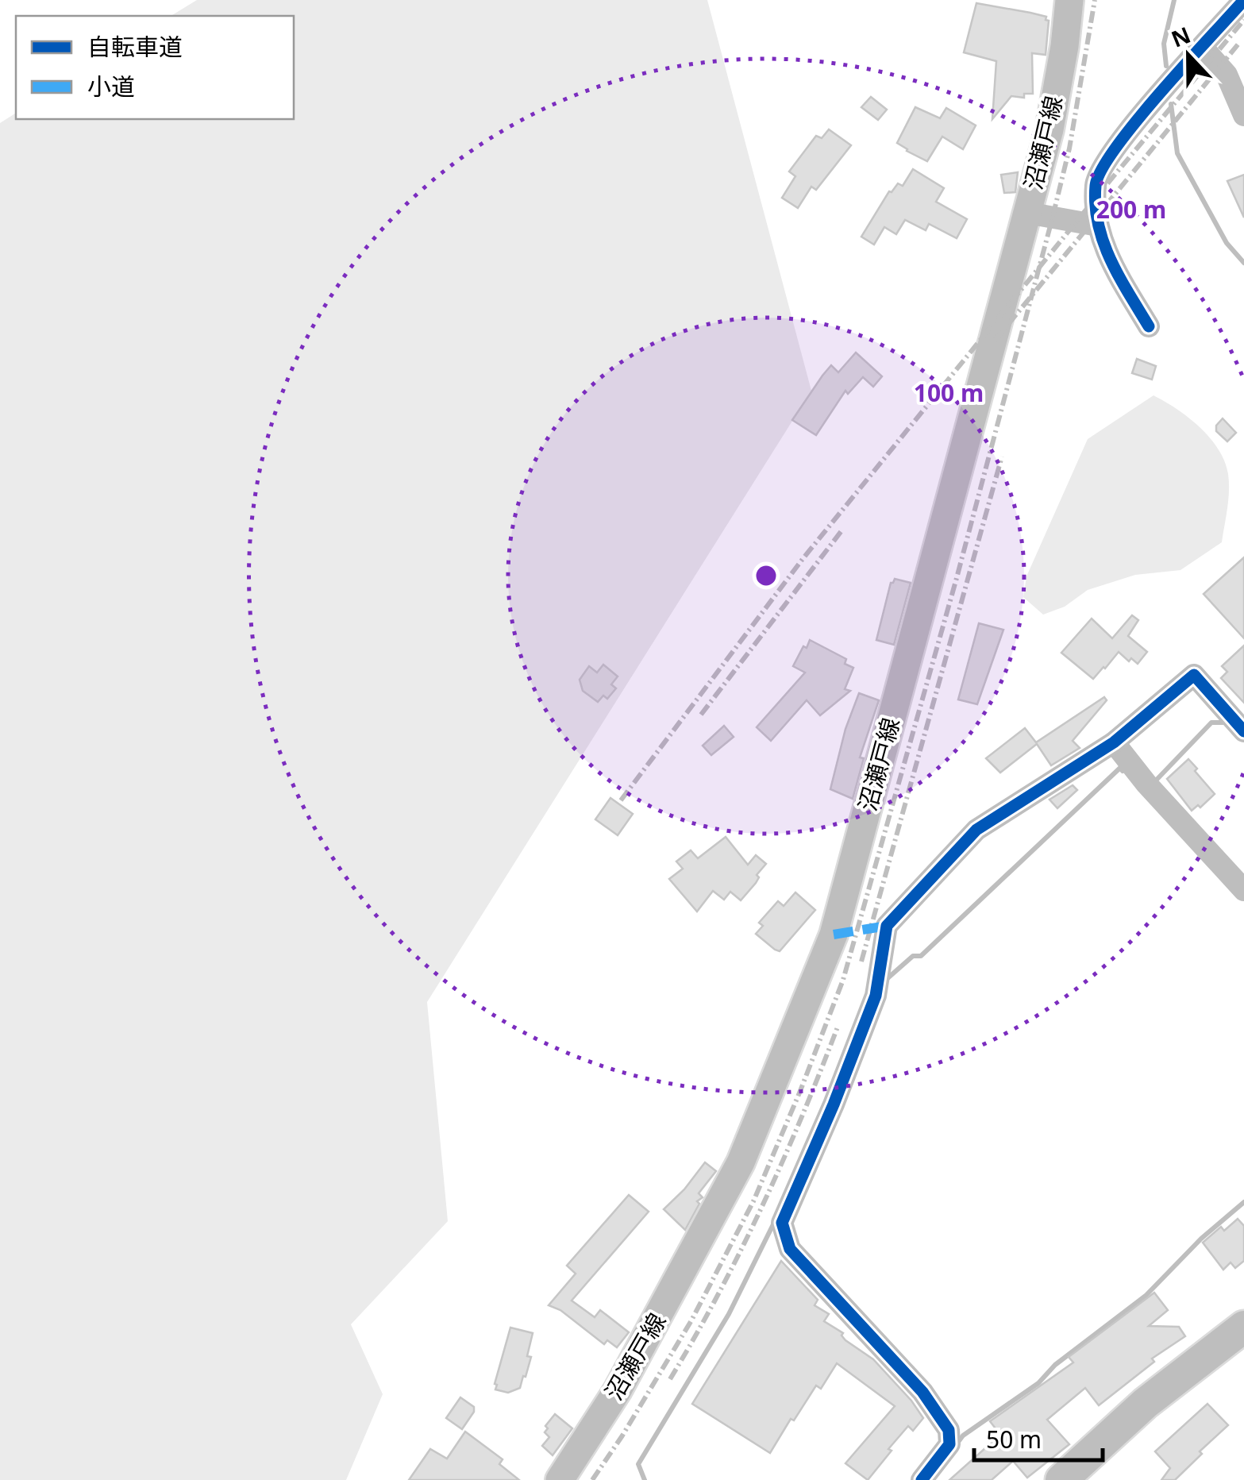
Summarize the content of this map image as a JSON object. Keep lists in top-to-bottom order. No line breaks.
{"streets":{"main road":["沼瀬戸線"]},"legend":["自転車道","小道"],"scale_bar":"50 m","north":"top","rings":["200 m","100 m"]}
